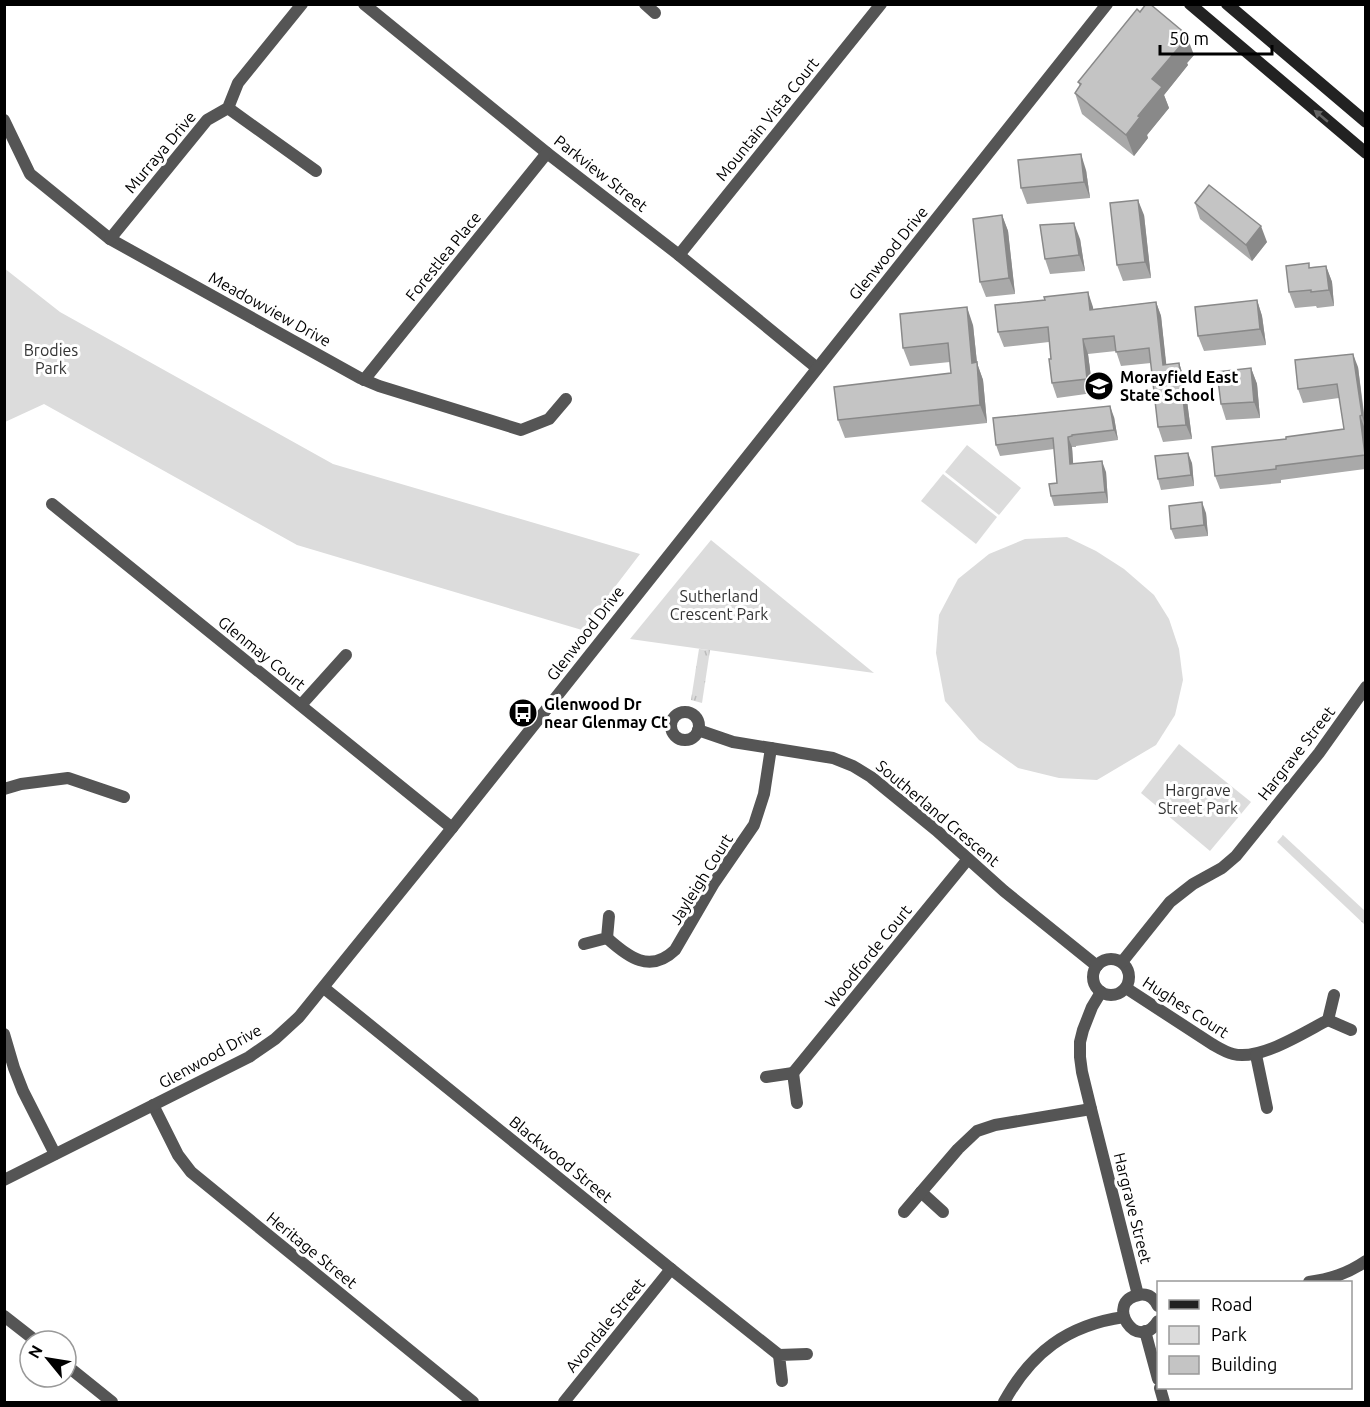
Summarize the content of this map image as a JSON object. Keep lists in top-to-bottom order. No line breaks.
{"streets":{"street":["Mountain Vista Court","Murraya Drive","Parkview Street","Glenwood Drive","Forestlea Place","Meadowview Drive","Glenmay Court","Hargrave Street","Southerland Crescent","Jayleigh Court","Woodforde Court","Hughes Court","Blackwood Street","Heritage Street","Avondale Street"]},"crossings":[["Mountain Vista Court","Parkview Street"],["Murraya Drive","Meadowview Drive"],["Parkview Street","Glenwood Drive"],["Parkview Street","Forestlea Place"],["Glenwood Drive","Glenmay Court"],["Glenwood Drive","Blackwood Street"],["Glenwood Drive","Heritage Street"],["Forestlea Place","Meadowview Drive"],["Hargrave Street","Southerland Crescent"],["Hargrave Street","Hughes Court"],["Southerland Crescent","Jayleigh Court"],["Southerland Crescent","Woodforde Court"],["Southerland Crescent","Hughes Court"],["Blackwood Street","Avondale Street"]],"parks":["Brodies Park","Sutherland Crescent Park","Hargrave Street Park"],"places":{"school or university":["Morayfield East State School"],"bus stop":["Glenwood Dr near Glenmay Ct"]},"legend":["Road","Park","Building"],"scale_bar":"50 m","north":"top left"}
